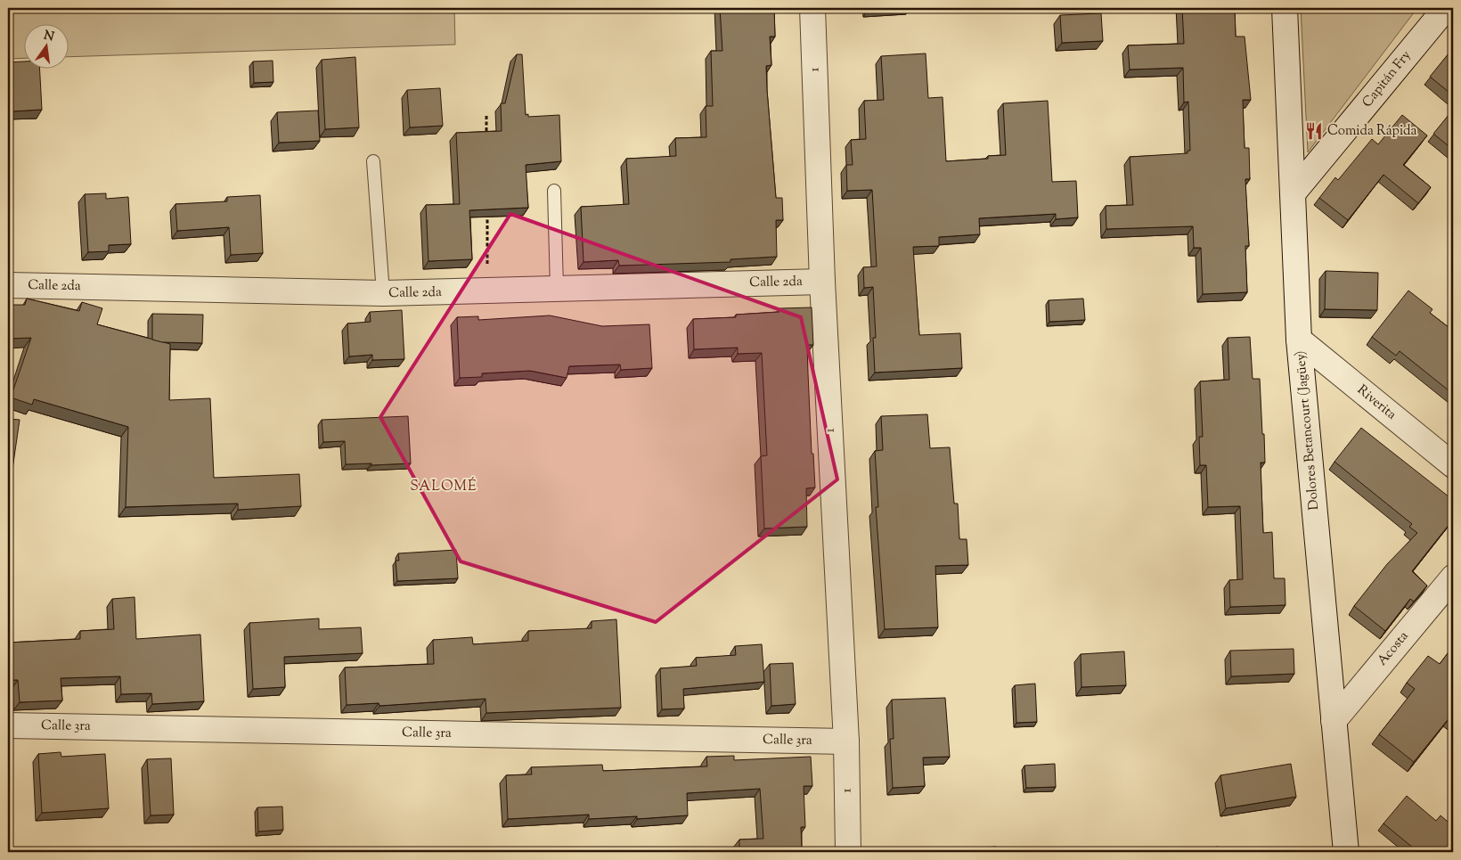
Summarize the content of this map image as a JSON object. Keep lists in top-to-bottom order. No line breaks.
{"streets":{"street":["1","Capitán Fry","Calle 2da","Riverita","Dolores Betancourt (Jagüey)","Acosta","Calle 3ra"]},"crossings":[["1","Calle 2da"],["1","Calle 3ra"],["Capitán Fry","Dolores Betancourt (Jagüey)"],["Riverita","Dolores Betancourt (Jagüey)"],["Dolores Betancourt (Jagüey)","Acosta"]],"districts":["SALOMÉ"],"places":{"restaurant":["Comida Rápida"]},"north":"top"}
